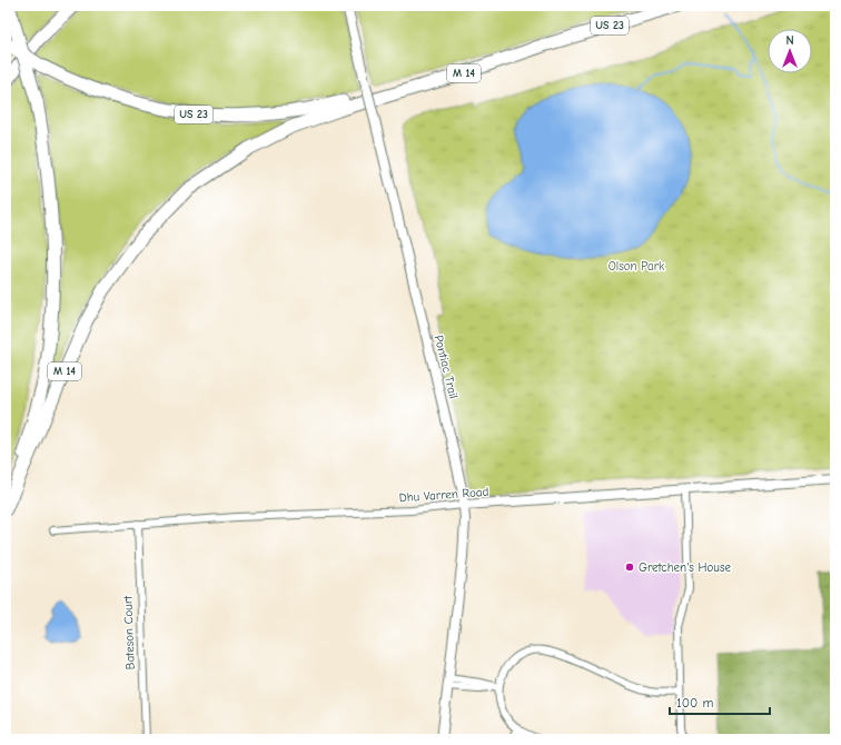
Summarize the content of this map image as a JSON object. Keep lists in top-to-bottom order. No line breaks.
{"streets":{"highway":["US 23","M 14"],"main road":["Pontiac Trail","Dhu Varren Road"],"street":["Bateson Court"]},"crossings":[["US 23","M 14"],["Pontiac Trail","Dhu Varren Road"],["Dhu Varren Road","Bateson Court"]],"parks":["Olson Park"],"places":["Gretchen's House"],"scale_bar":"100 m","north":"top"}
